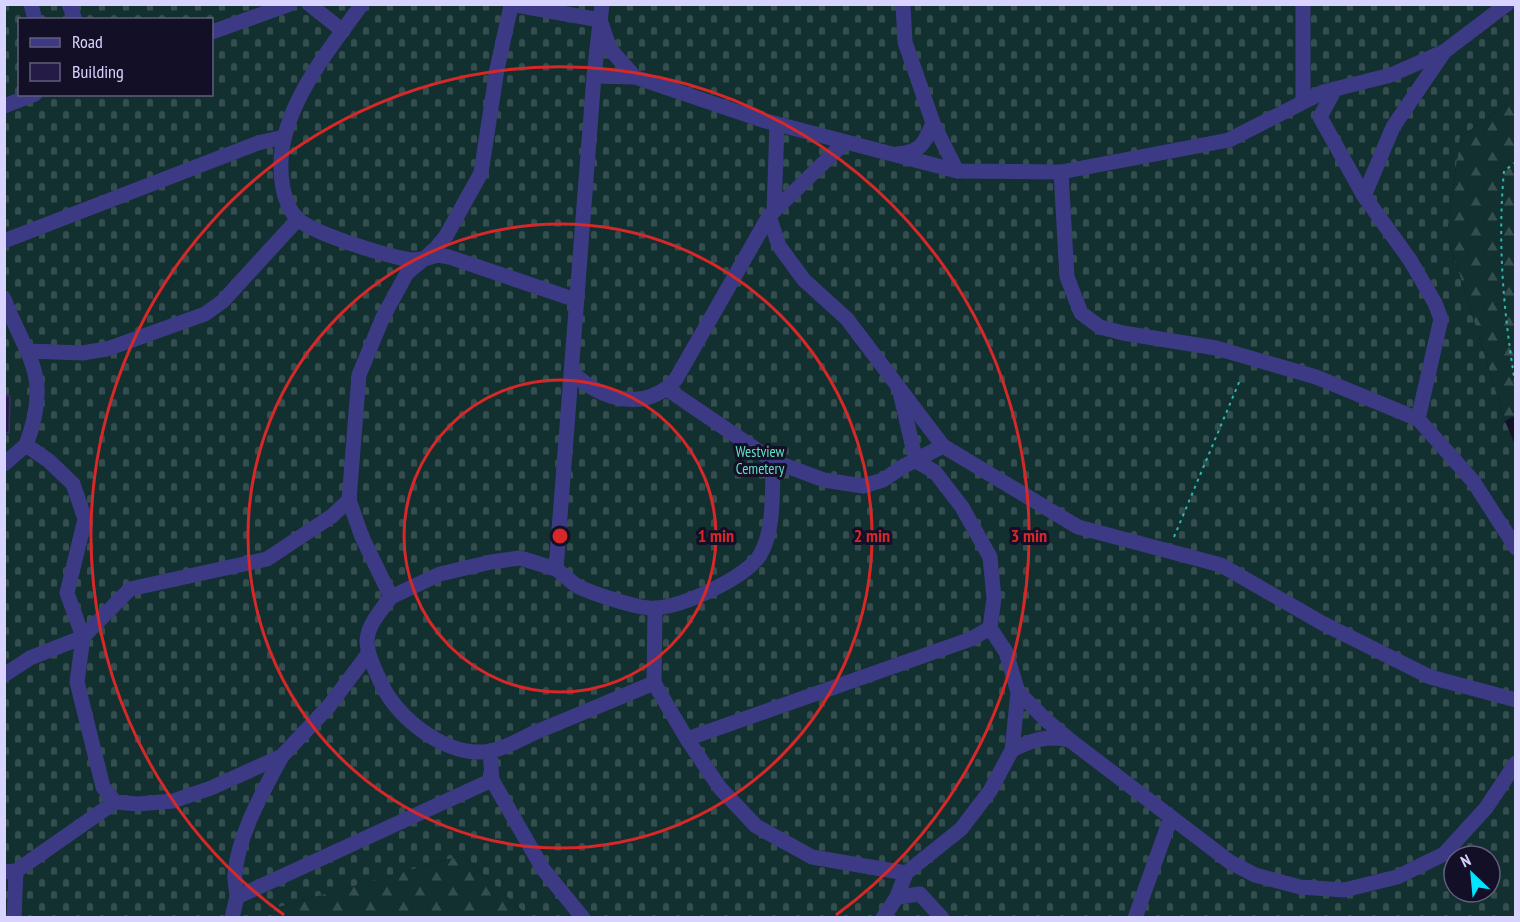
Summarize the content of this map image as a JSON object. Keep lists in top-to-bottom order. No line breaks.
{"parks":["Westview Cemetery"],"legend":["Road","Building"],"north":"top left","rings":["1 min","2 min","3 min"]}
